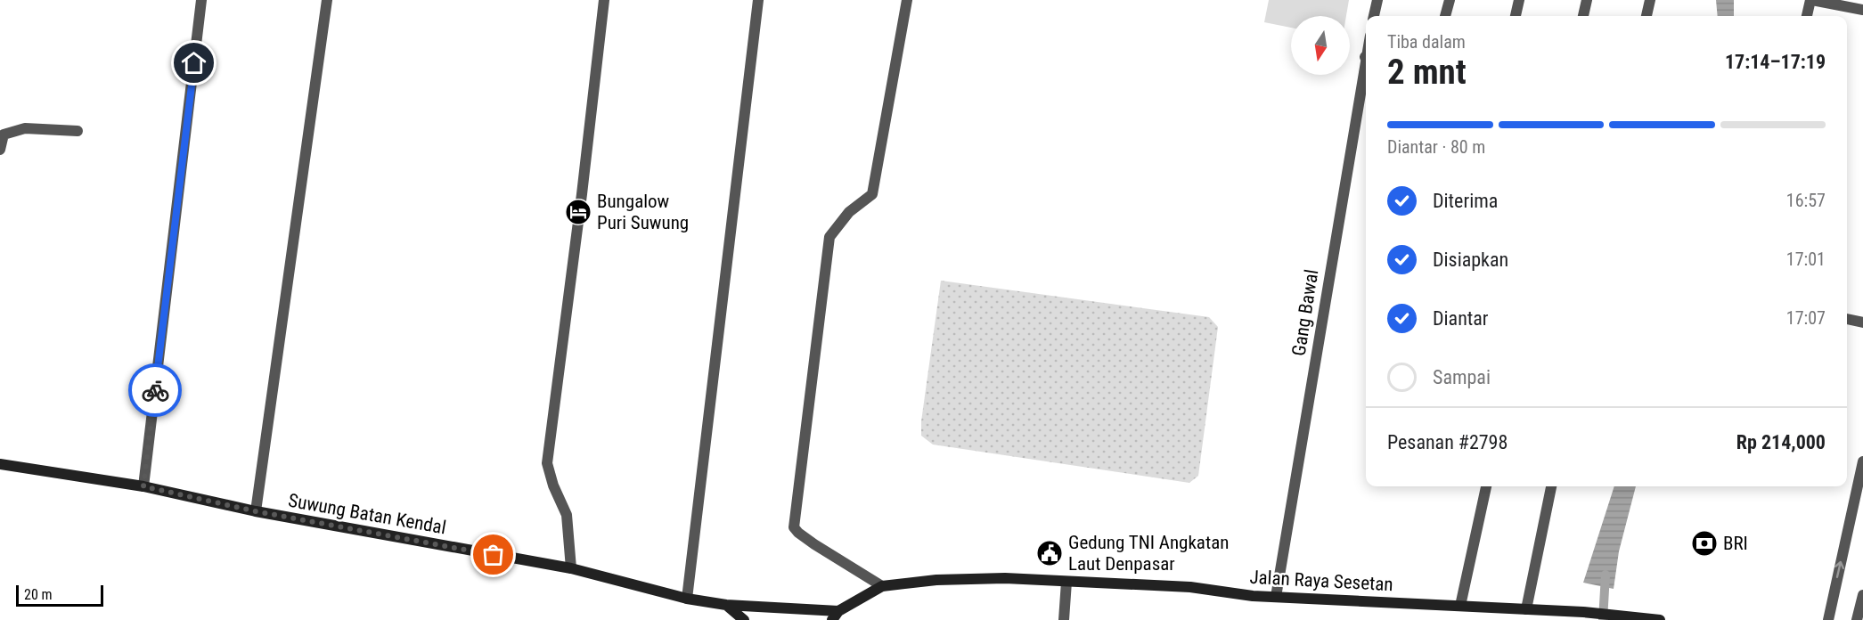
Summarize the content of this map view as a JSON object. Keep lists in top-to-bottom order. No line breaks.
{"streets":{"street":["Gang Bawal","Suwung Batan Kendal","Jalan Raya Sesetan"]},"crossings":[["Gang Bawal","Jalan Raya Sesetan"],["Suwung Batan Kendal","Jalan Raya Sesetan"]],"places":{"hotel":["Bungalow Puri Suwung"],"bank":["BRI"],"public building":["Gedung TNI Angkatan Laut Denpasar"]},"scale_bar":"20 m","north":"bottom","page":{"heading":["2 mnt","Tiba dalam","17:14–17:19"],"panel":["Pesanan #2798","Rp 214,000"],"bar":"Diantar · 80 m","list":[["Diterima","16:57"],["Disiapkan","17:01"],["Diantar","17:07"],"Sampai"],"scale":"20 m"}}
